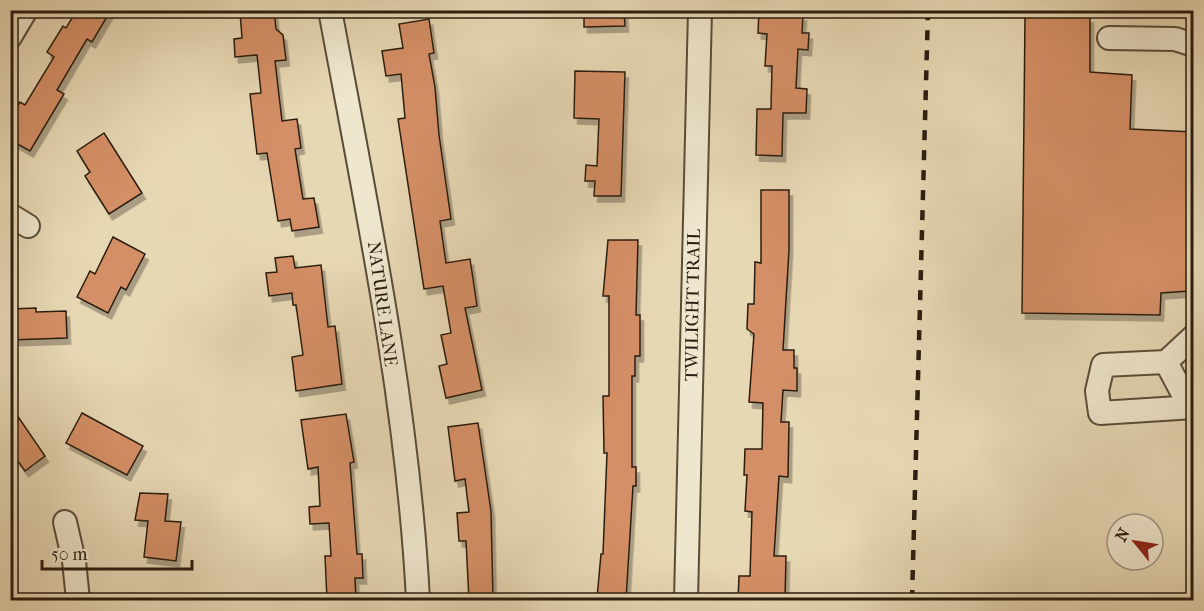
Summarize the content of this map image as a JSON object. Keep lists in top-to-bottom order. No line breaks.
{"streets":{"street":["NATURE LANE","TWILIGHT TRAIL"]},"scale_bar":"50 m","north":"top left"}
